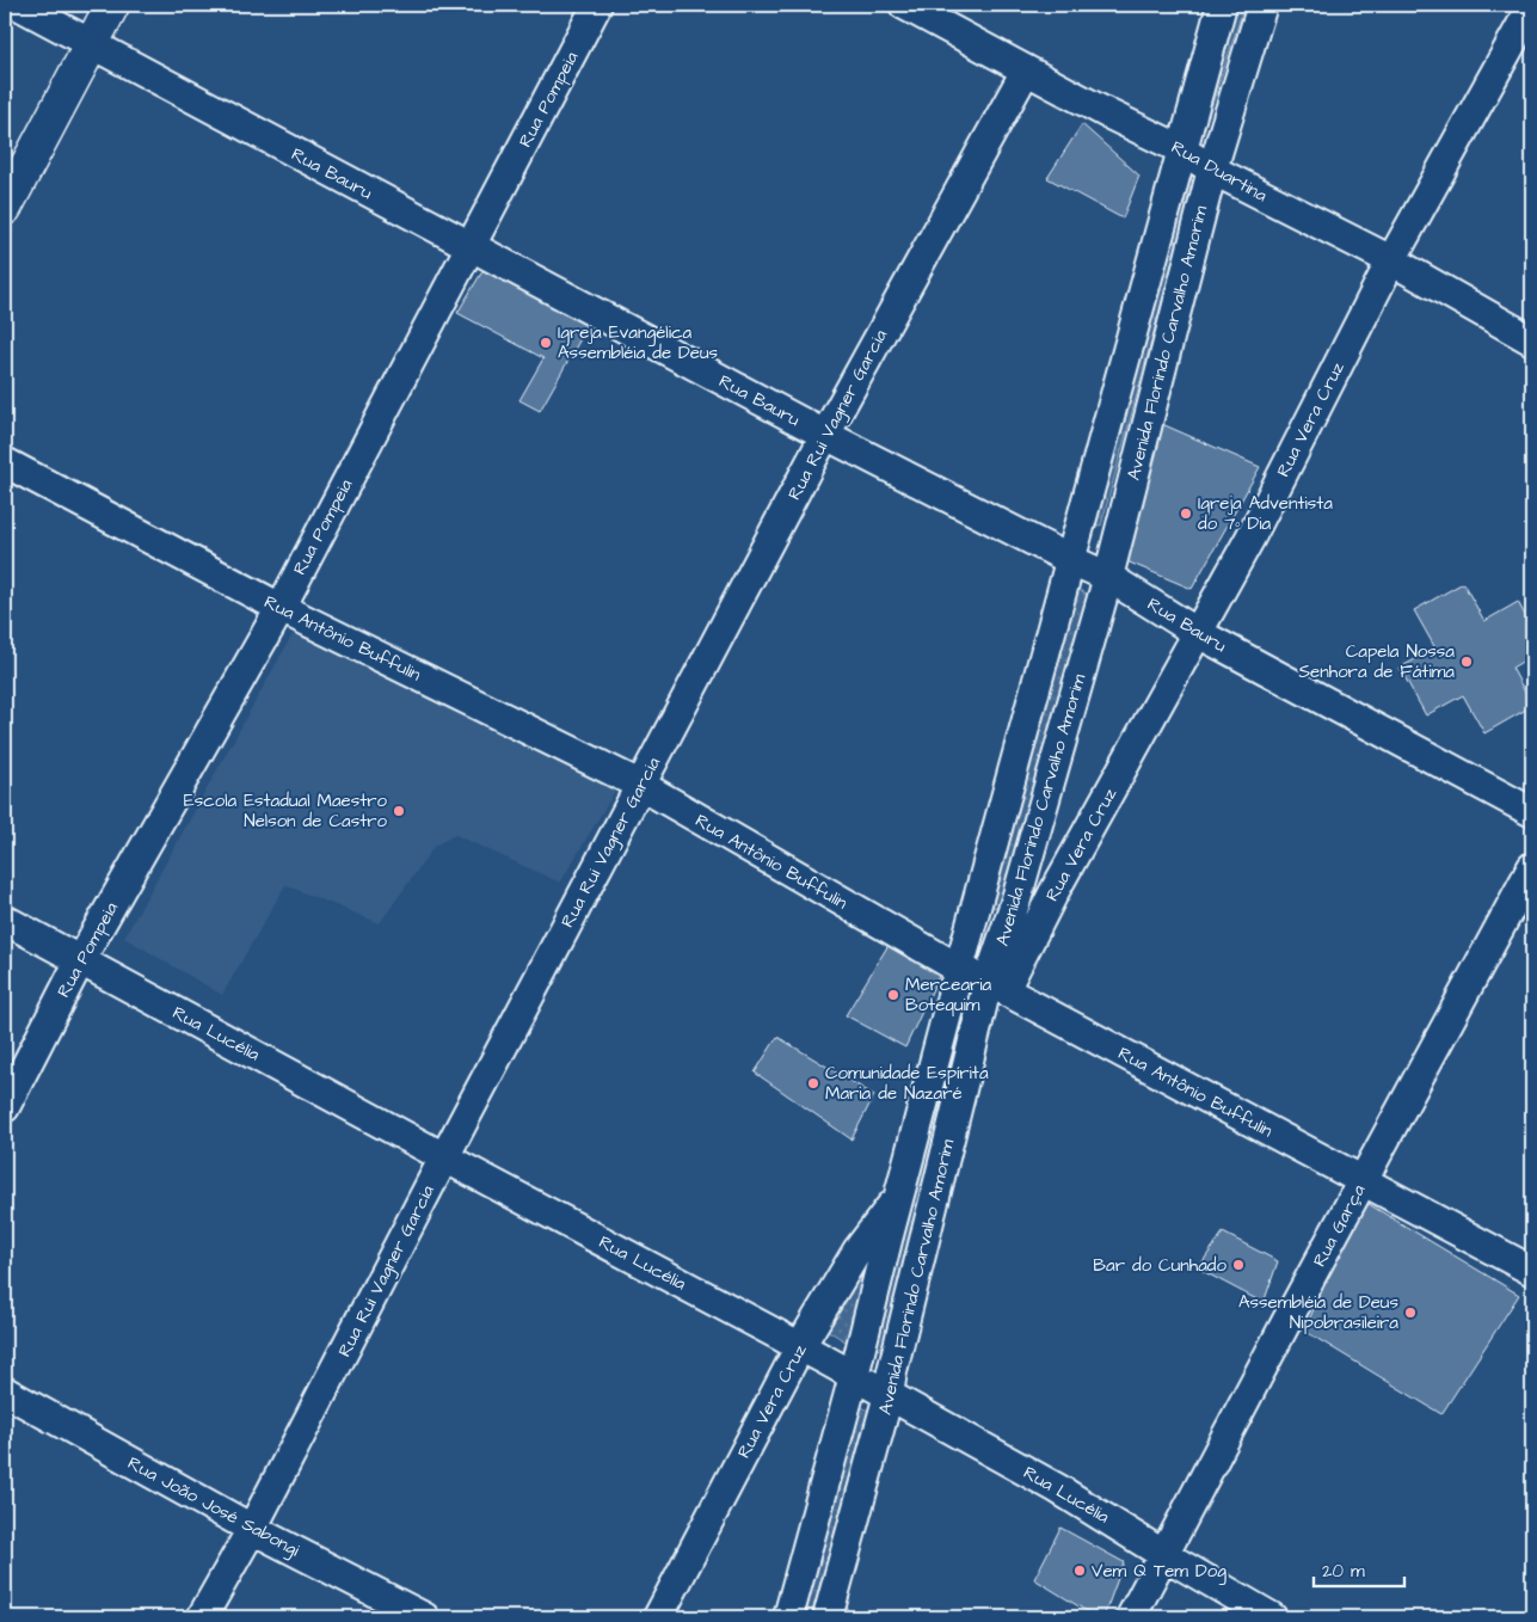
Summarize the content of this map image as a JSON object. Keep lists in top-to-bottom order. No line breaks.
{"streets":{"street":["Rua Pompeia","Rua Duartina","Rua Bauru","Avenida Florindo Carvalho Amorim","Rua Rui Vagner Garcia","Rua Vera Cruz","Rua Antônio Buffulin","Rua Lucélia","Rua Garça","Rua João José Sabongi"]},"crossings":[["Rua Pompeia","Rua Bauru"],["Rua Pompeia","Rua Antônio Buffulin"],["Rua Pompeia","Rua Lucélia"],["Rua Duartina","Avenida Florindo Carvalho Amorim"],["Rua Duartina","Rua Rui Vagner Garcia"],["Rua Duartina","Rua Vera Cruz"],["Rua Bauru","Avenida Florindo Carvalho Amorim"],["Rua Bauru","Rua Rui Vagner Garcia"],["Rua Bauru","Rua Vera Cruz"],["Avenida Florindo Carvalho Amorim","Rua Vera Cruz"],["Avenida Florindo Carvalho Amorim","Rua Antônio Buffulin"],["Avenida Florindo Carvalho Amorim","Rua Lucélia"],["Rua Rui Vagner Garcia","Rua Antônio Buffulin"],["Rua Rui Vagner Garcia","Rua Lucélia"],["Rua Rui Vagner Garcia","Rua João José Sabongi"],["Rua Vera Cruz","Rua Antônio Buffulin"],["Rua Vera Cruz","Rua Lucélia"],["Rua Antônio Buffulin","Rua Garça"],["Rua Lucélia","Rua Garça"]],"places":["Igreja Evangélica Assembléia de Deus","Igreja Adventista do 7º Dia","Capela Nossa Senhora de Fátima","Escola Estadual Maestro Nelson de Castro","Mercearia Botequim","Comunidade Espírita Maria de Nazaré","Bar do Cunhado","Assembléia de Deus Nipobrasileira","Vem Q Tem Dog"],"scale_bar":"20 m"}
